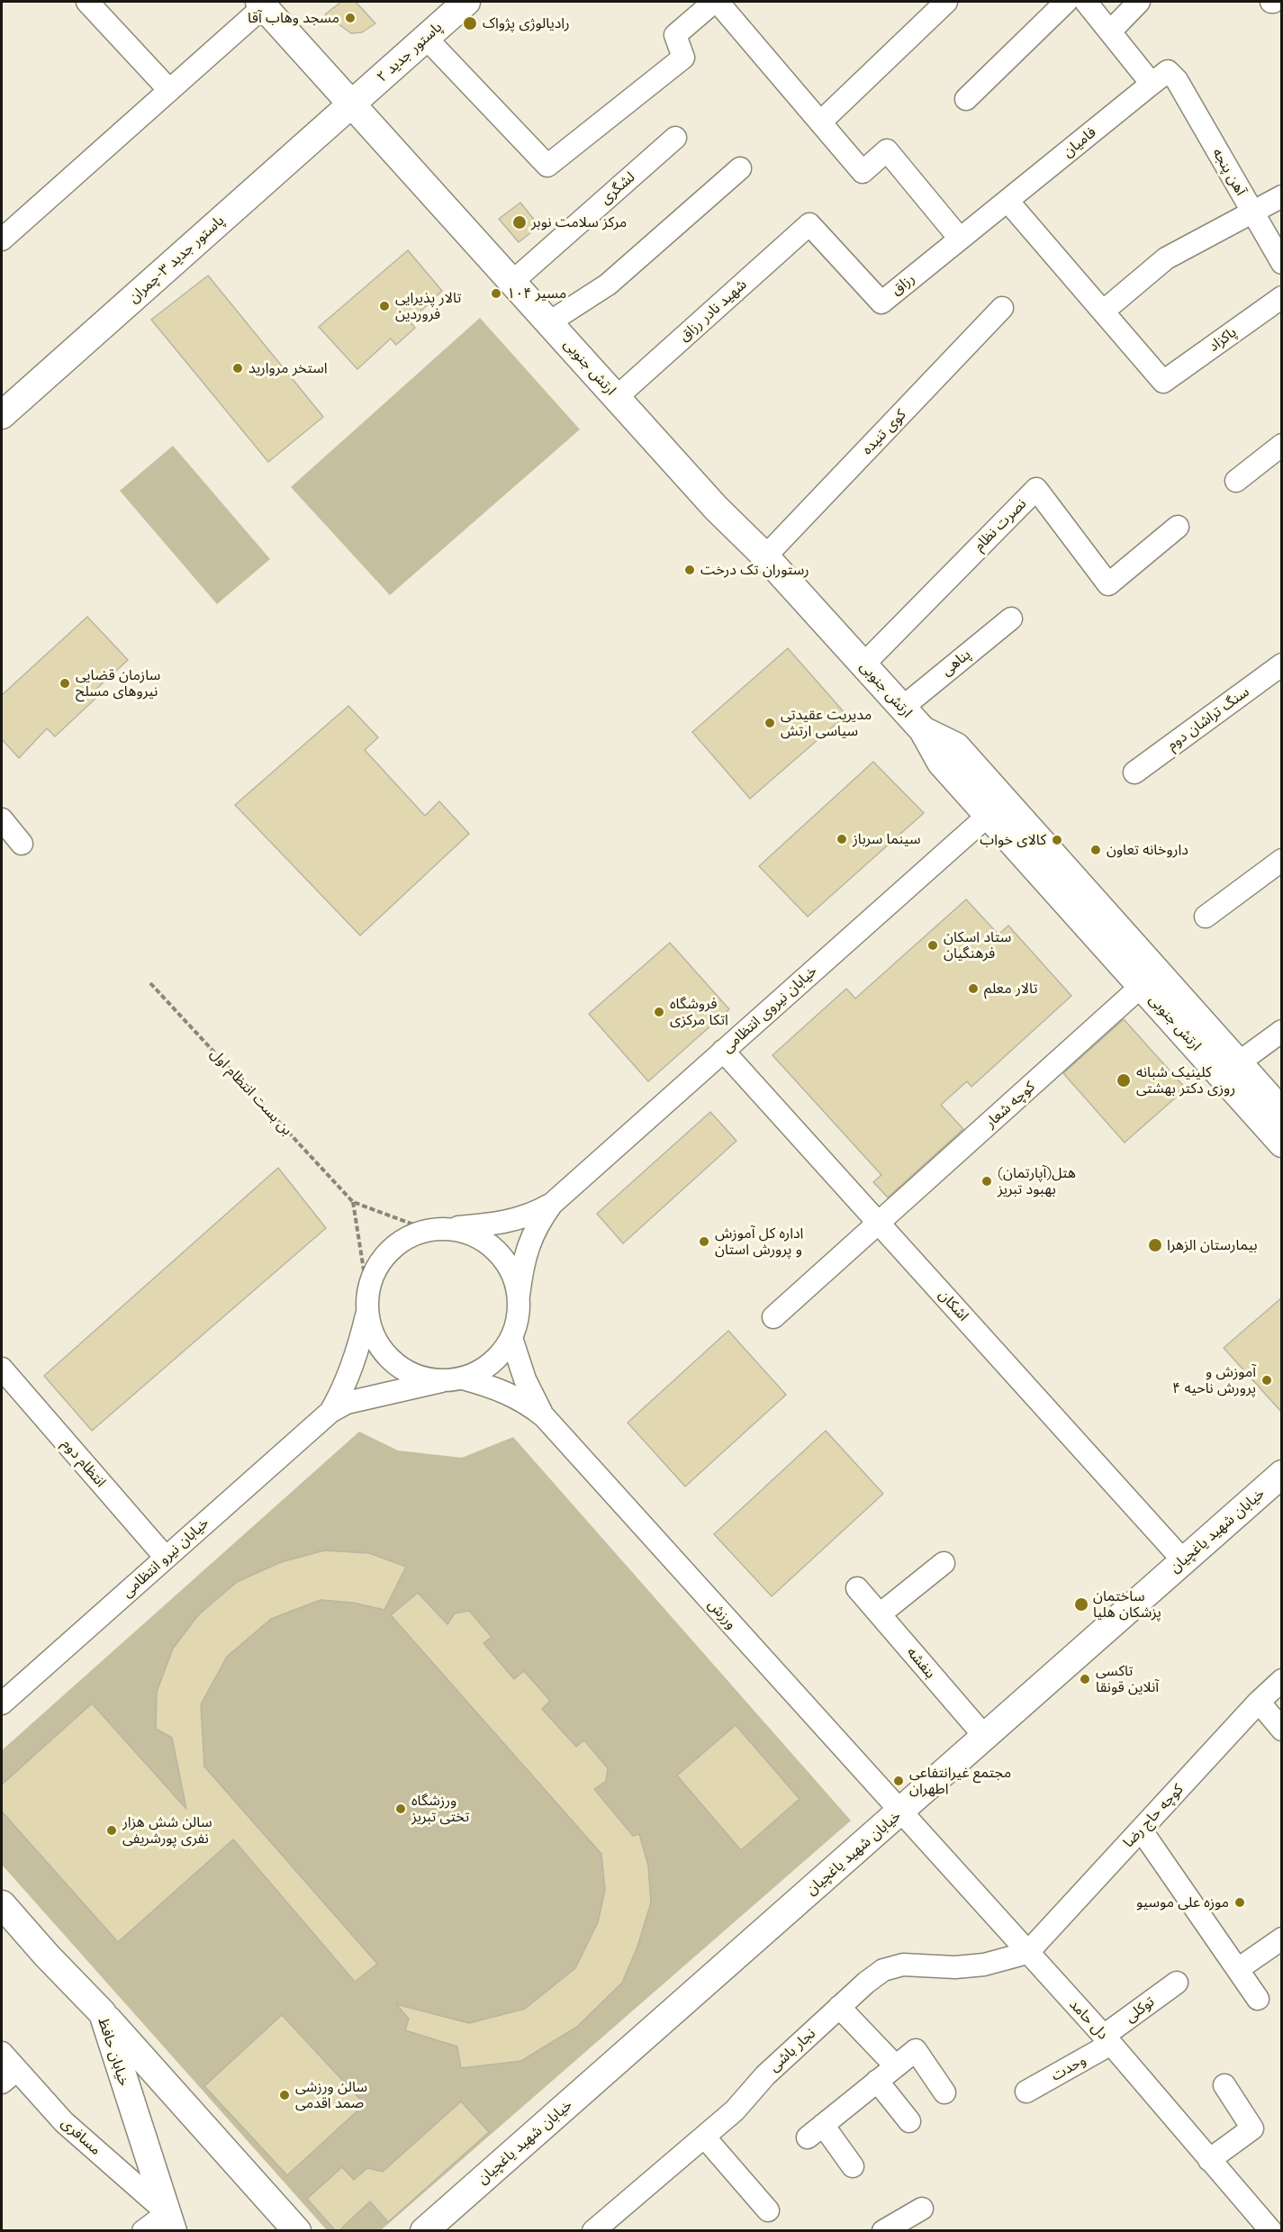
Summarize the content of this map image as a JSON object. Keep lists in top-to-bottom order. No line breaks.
{"streets":{"main road":["پاستور جدید ۲","پاستور جدید ۳-چمران","ارتش جنوبی","خیابان شهید یاغچیان","خیابان حافظ"],"street":["فامیان","آهن پنجه","لشگری","رزاق","شهید نادر رزاق","پاکزاد","کوی تنیده","نصرت نظام","پناهی","سنگ تراشان دوم","خیابان نیروی انتظامی","کوچه شعار","اشکان","انتظام دوم","خیابان نیرو انتظامی","ورزش","بنفشه","کوچه حاج رضا","توکلی","دل حامد","نجار باشی","وحدت","مسافری"],"path":["بن بست انتظام اول"]},"crossings":[["پاستور جدید ۲","پاستور جدید ۳-چمران"],["پاستور جدید ۲","ارتش جنوبی"],["فامیان","آهن پنجه"],["فامیان","رزاق"],["لشگری","ارتش جنوبی"],["پاستور جدید ۳-چمران","ارتش جنوبی"],["رزاق","شهید نادر رزاق"],["شهید نادر رزاق","ارتش جنوبی"],["ارتش جنوبی","کوی تنیده"],["ارتش جنوبی","نصرت نظام"],["ارتش جنوبی","پناهی"],["ارتش جنوبی","خیابان نیروی انتظامی"],["ارتش جنوبی","کوچه شعار"],["خیابان نیروی انتظامی","اشکان"],["خیابان نیروی انتظامی","خیابان نیرو انتظامی"],["خیابان نیروی انتظامی","ورزش"],["کوچه شعار","اشکان"],["اشکان","خیابان شهید یاغچیان"],["انتظام دوم","خیابان نیرو انتظامی"],["خیابان شهید یاغچیان","ورزش"],["خیابان شهید یاغچیان","بنفشه"],["خیابان شهید یاغچیان","دل حامد"],["خیابان نیرو انتظامی","ورزش"],["ورزش","دل حامد"],["کوچه حاج رضا","دل حامد"],["کوچه حاج رضا","نجار باشی"],["توکلی","دل حامد"],["توکلی","وحدت"],["دل حامد","نجار باشی"],["دل حامد","وحدت"],["خیابان حافظ","مسافری"]],"places":["مسجد وهاب آقا","رادیالوژی پژواک","مرکز سلامت نوبر","مسیر ۱۰۴","تالار پذیرایی فروردین","استخر مروارید","رستوران تک درخت","سازمان قضایی نیروهای مسلح","مدیریت عقیدتی سیاسی ارتش","سینما سرباز","کالای خواب","داروخانه تعاون","ستاد اسکان فرهنگیان","تالار معلم","فروشگاه اتکا مرکزی","کلینیک شبانه روزی دکتر بهشتی","هتل(آپارتمان) بهبود تبریز","اداره کل آموزش و پرورش استان","بیمارستان الزهرا","آموزش و پرورش ناحیه ۴","ساختمان پزشکان هلیا","تاکسی آنلاین قونقا","مجتمع غیرانتفاعی اطهران","ورزشگاه تختی تبریز","سالن شش هزار نفری پورشریفی","موزه علی موسیو","سالن ورزشی صمد اقدمی"]}
